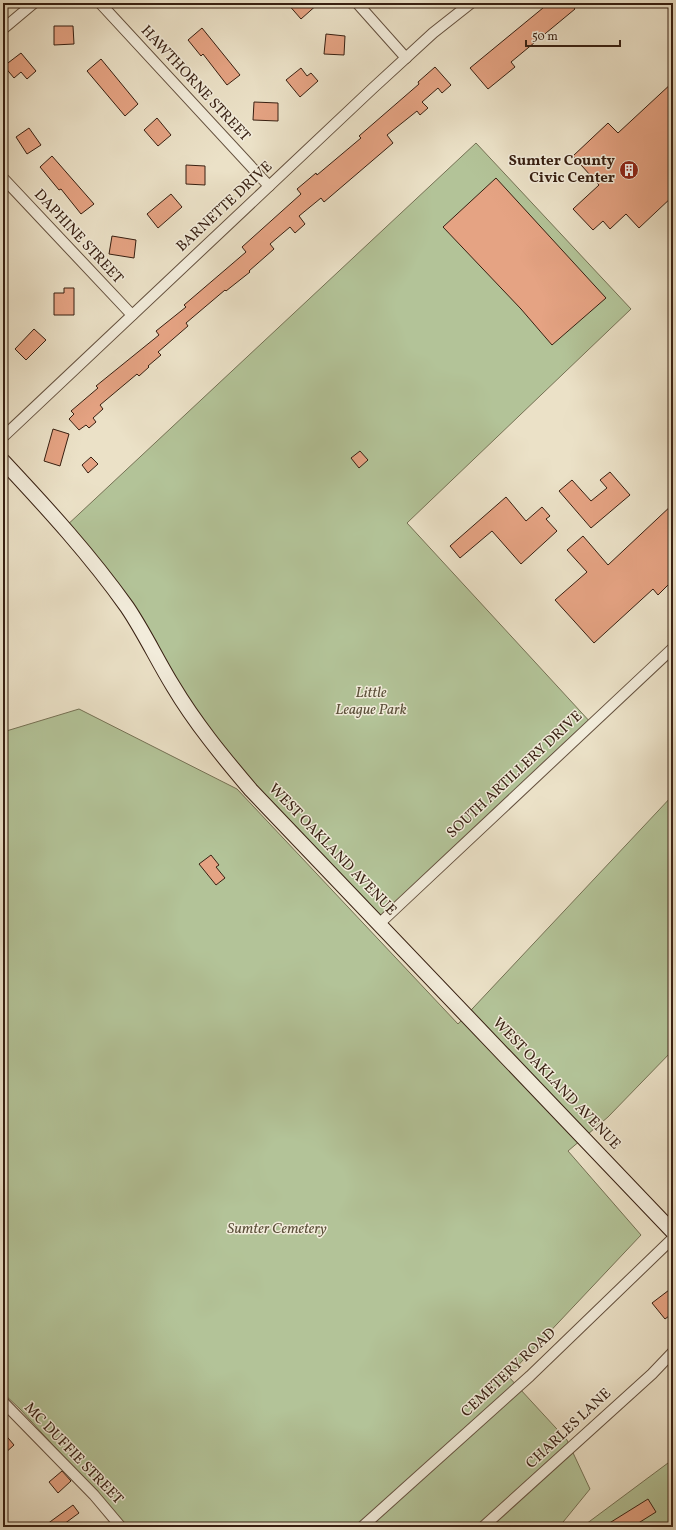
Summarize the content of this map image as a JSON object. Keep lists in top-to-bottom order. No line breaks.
{"streets":{"street":["HAWTHORNE STREET","BARNETTE DRIVE","DAPHINE STREET","SOUTH ARTILLERY DRIVE","WEST OAKLAND AVENUE","CEMETERY ROAD","CHARLES LANE","MC DUFFIE STREET"]},"crossings":[["HAWTHORNE STREET","BARNETTE DRIVE"],["BARNETTE DRIVE","DAPHINE STREET"],["SOUTH ARTILLERY DRIVE","WEST OAKLAND AVENUE"]],"parks":["Little League Park","Sumter Cemetery"],"places":{"building":["Sumter County Civic Center"]},"scale_bar":"50 m"}
